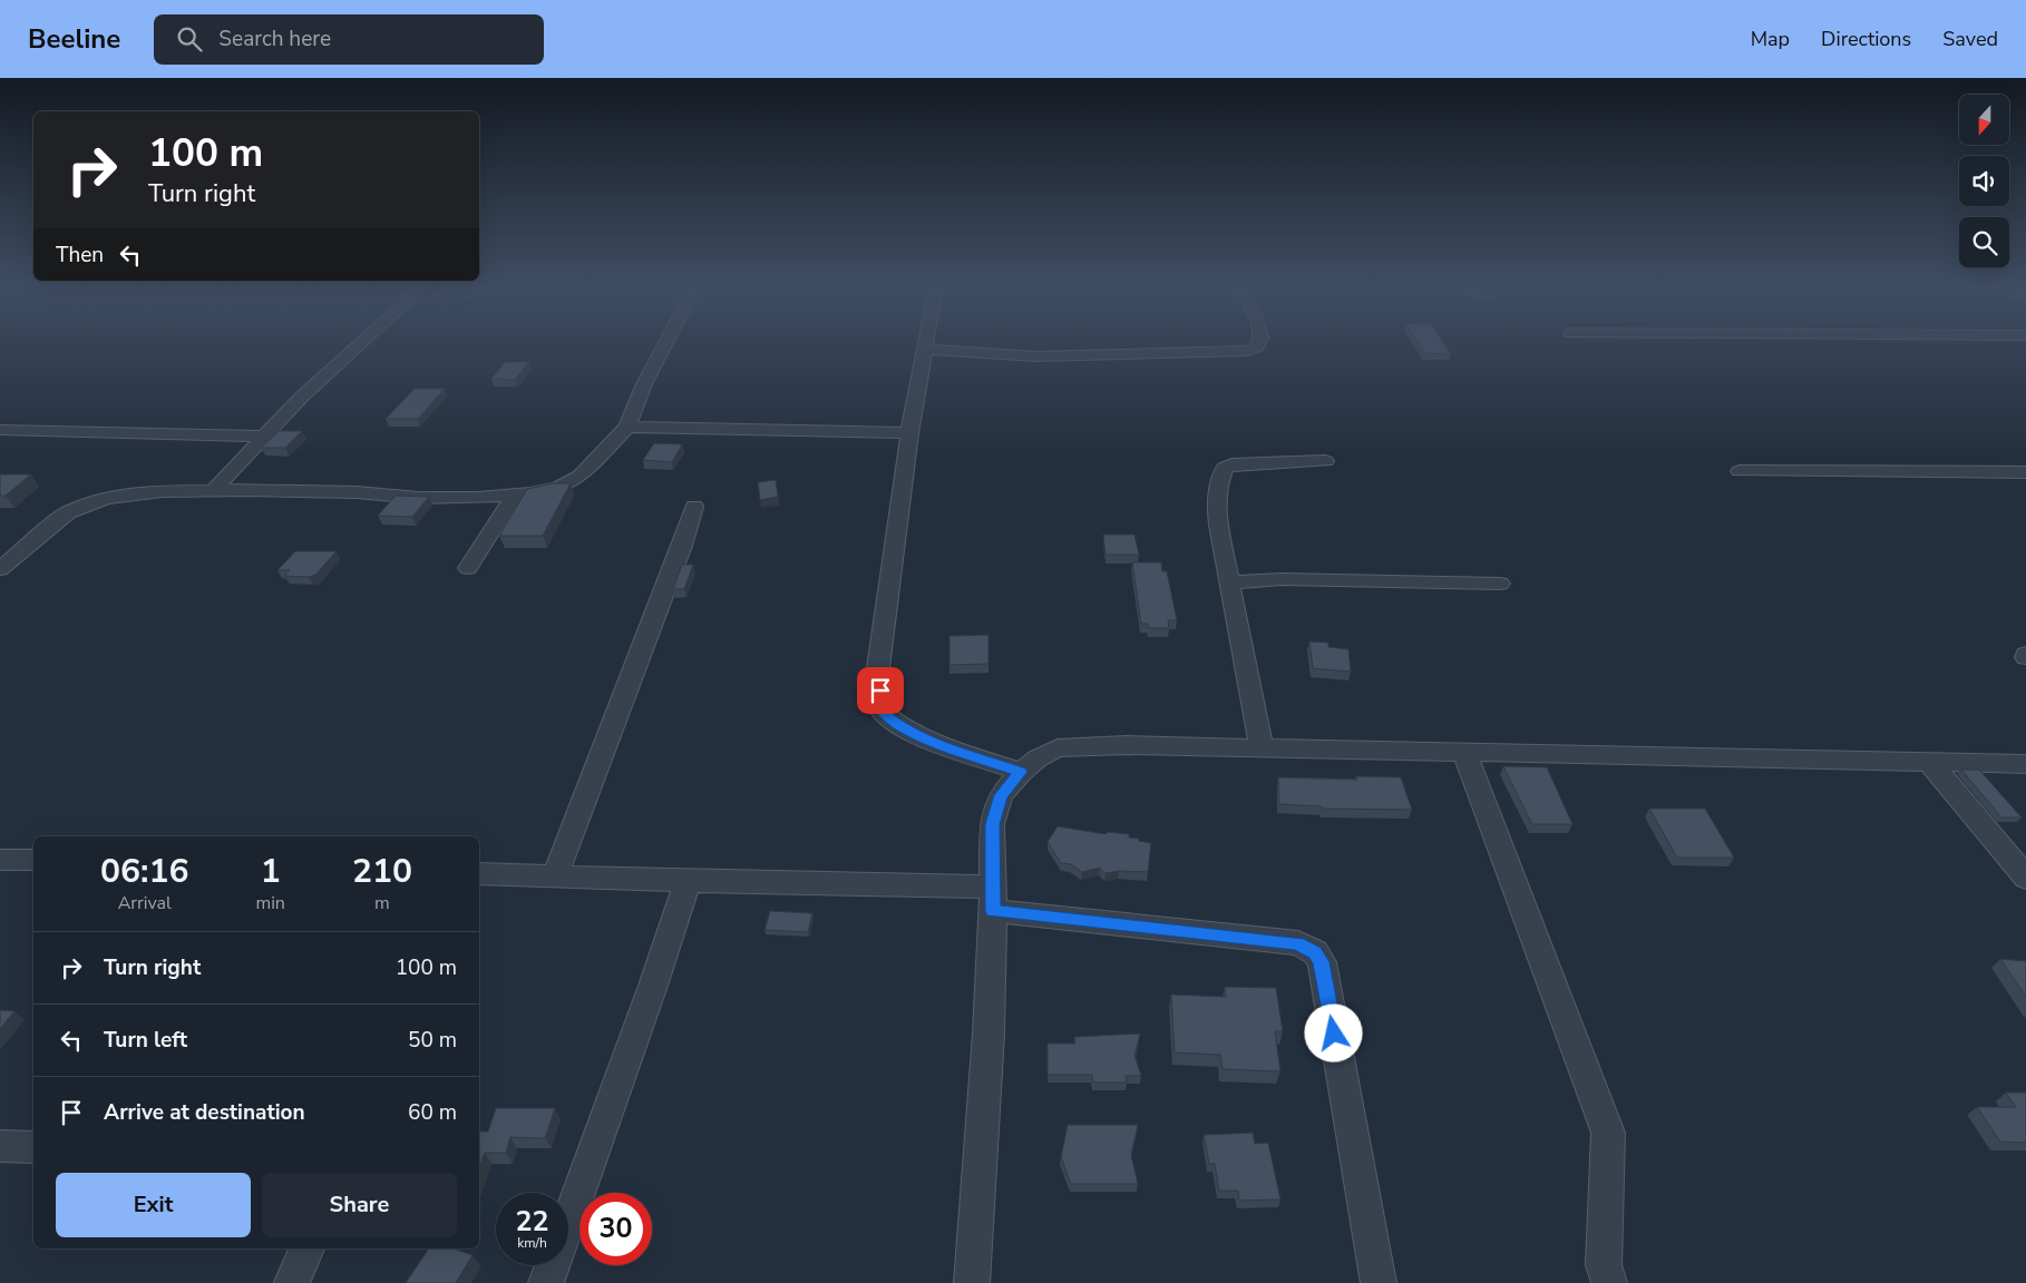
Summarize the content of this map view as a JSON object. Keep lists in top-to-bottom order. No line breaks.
{"north":"bottom","page":{"header":"Beeline","search":"Search here","nav":["Map","Directions","Saved"],"turn":["100 m","Turn right"],"then":"Then","eta":["06:16","Arrival","1","min","210","m"],"list":[{"name":"Turn right","value":"100 m"},{"name":"Turn left","value":"50 m"},{"name":"Arrive at destination","value":"60 m"}],"buttons":["Exit","Share"],"speed":"22 km/h","limit":"30"}}
